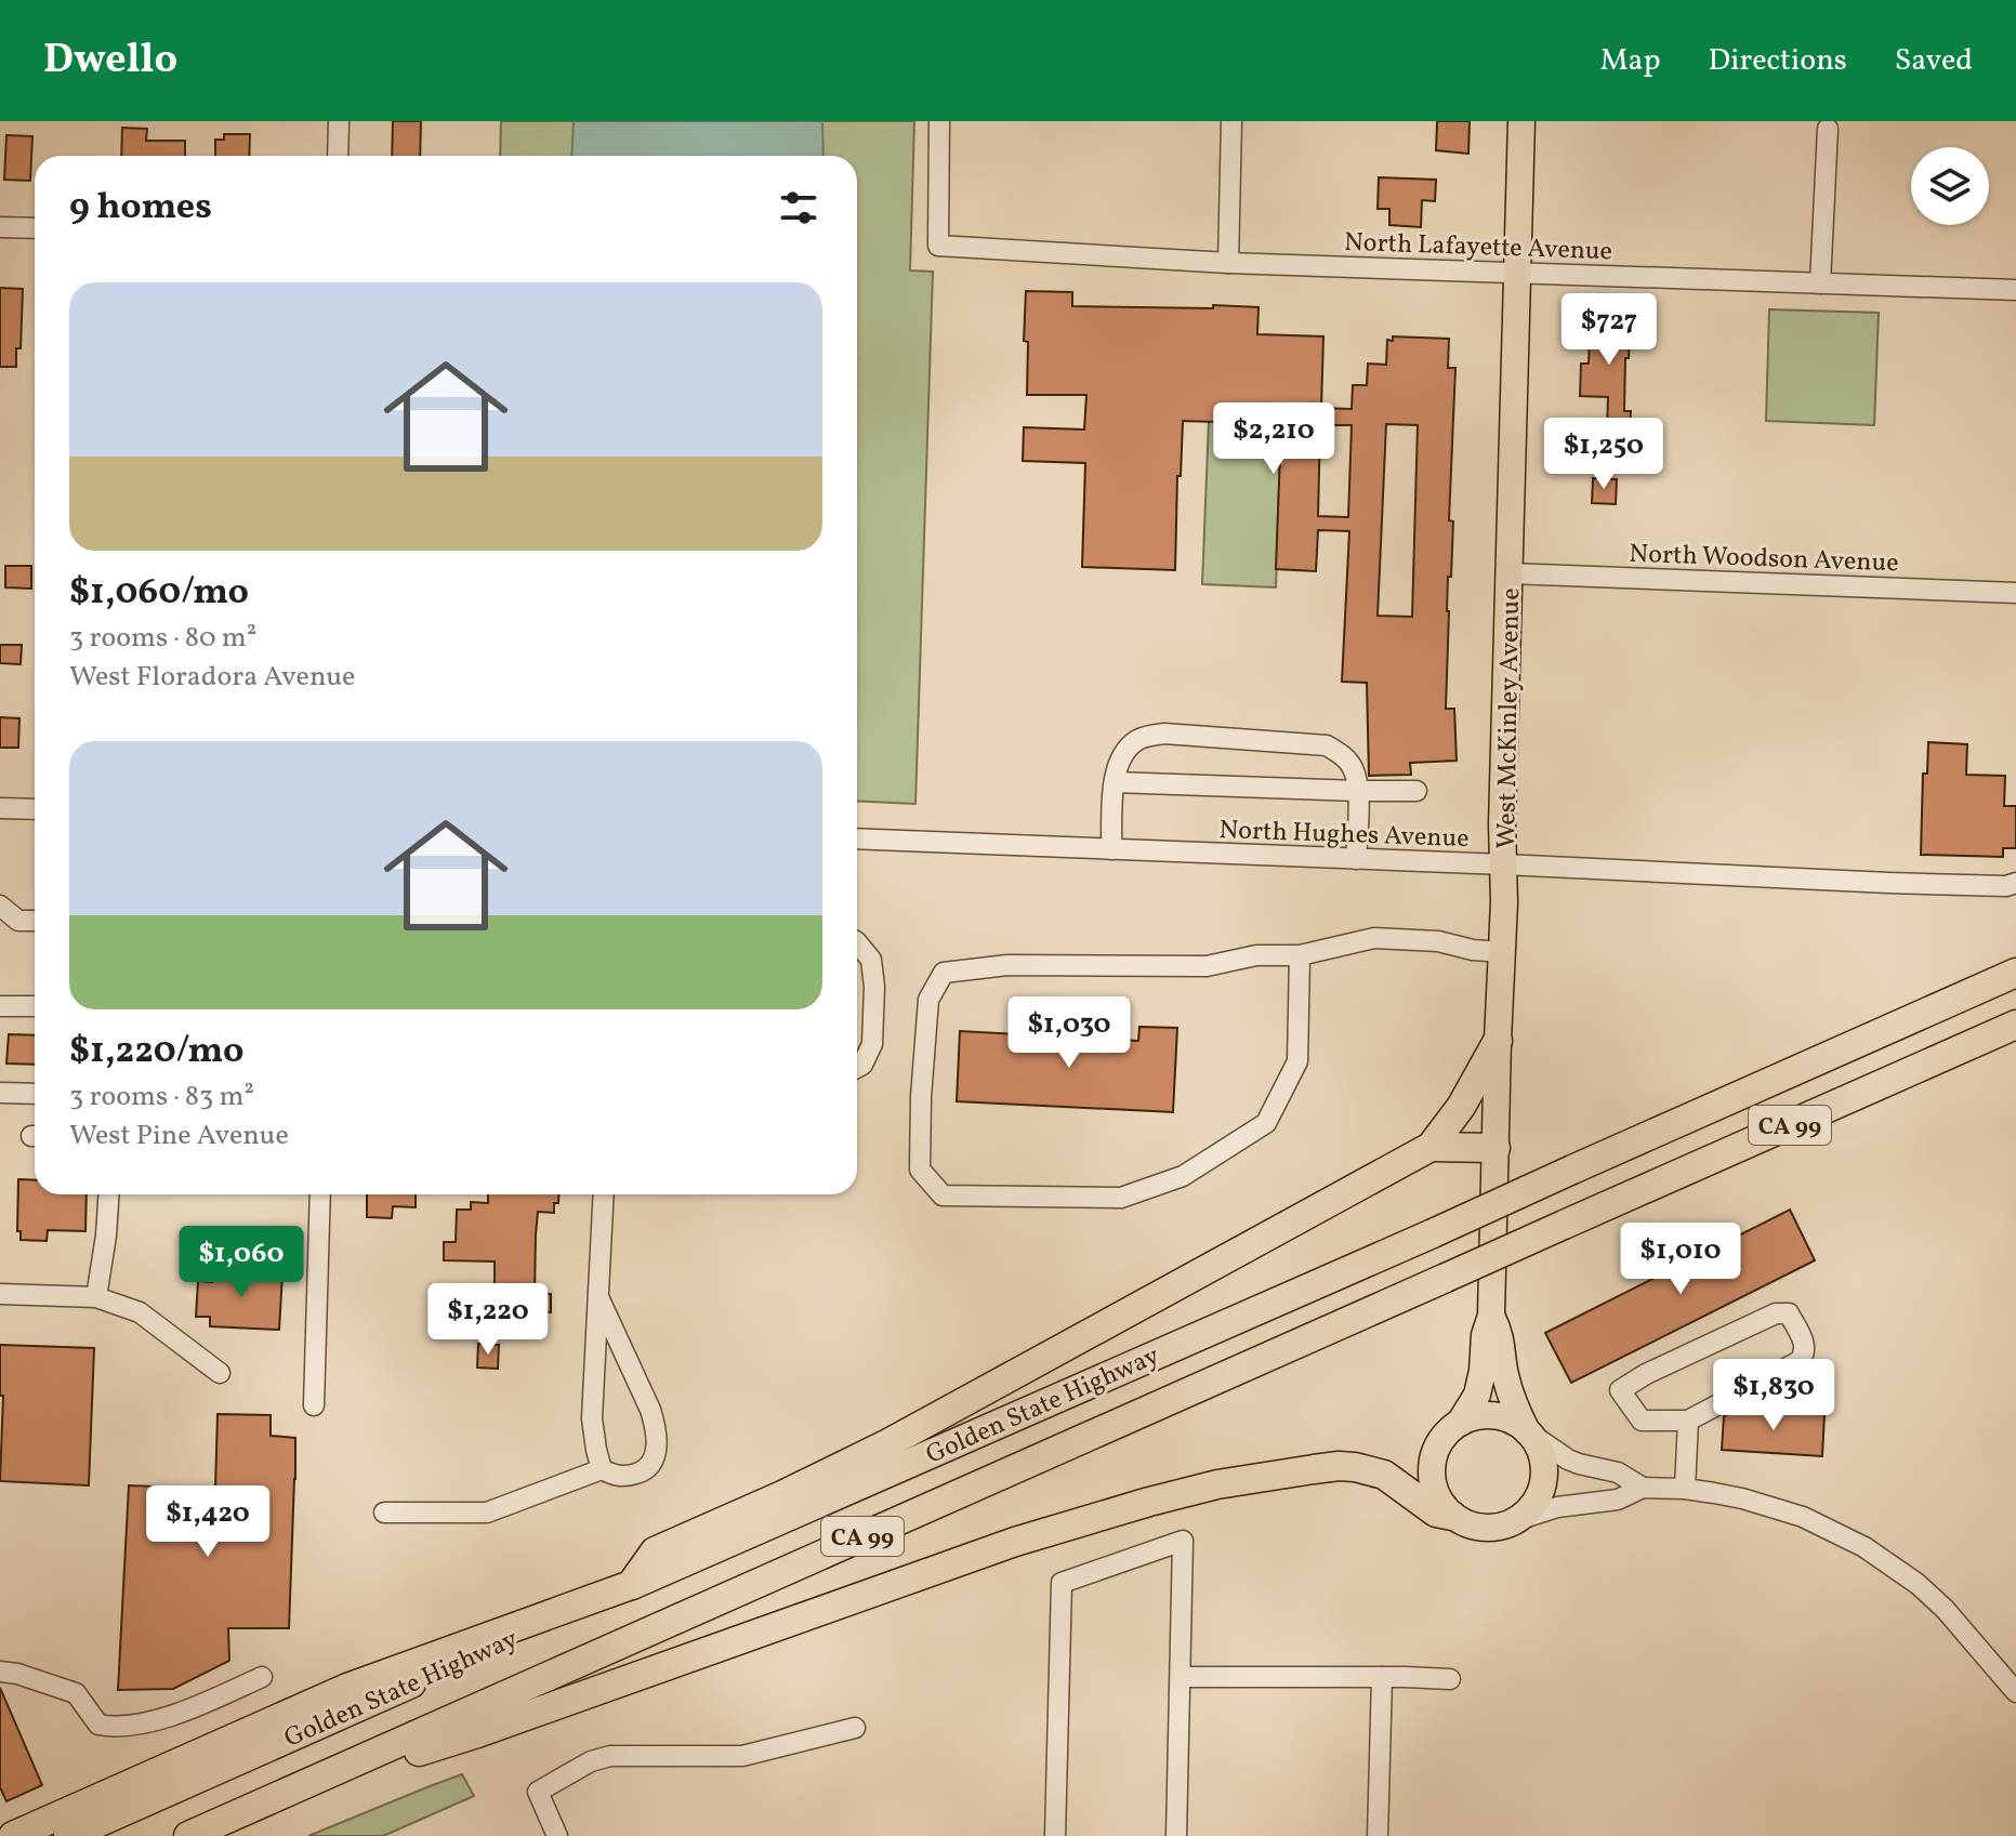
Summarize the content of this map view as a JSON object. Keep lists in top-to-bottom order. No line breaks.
{"streets":{"highway":["CA 99","Golden State Highway"],"main road":["West McKinley Avenue"],"street":["North Lafayette Avenue","North Woodson Avenue","North Hughes Avenue"]},"crossings":[["North Lafayette Avenue","West McKinley Avenue"],["North Woodson Avenue","West McKinley Avenue"],["West McKinley Avenue","North Hughes Avenue"]],"page":{"header":"Dwello","nav":["Map","Directions","Saved"],"heading":"9 homes","list":[{"name":"$1,060/mo","note":"3 rooms · 80 m² · West Floradora Avenue"},{"name":"$1,220/mo","note":"3 rooms · 83 m² · West Pine Avenue"}],"price":["$727","$2,210","$1,250","$1,030","$1,010","$1,060","$1,220","$1,830","$1,420"]}}
